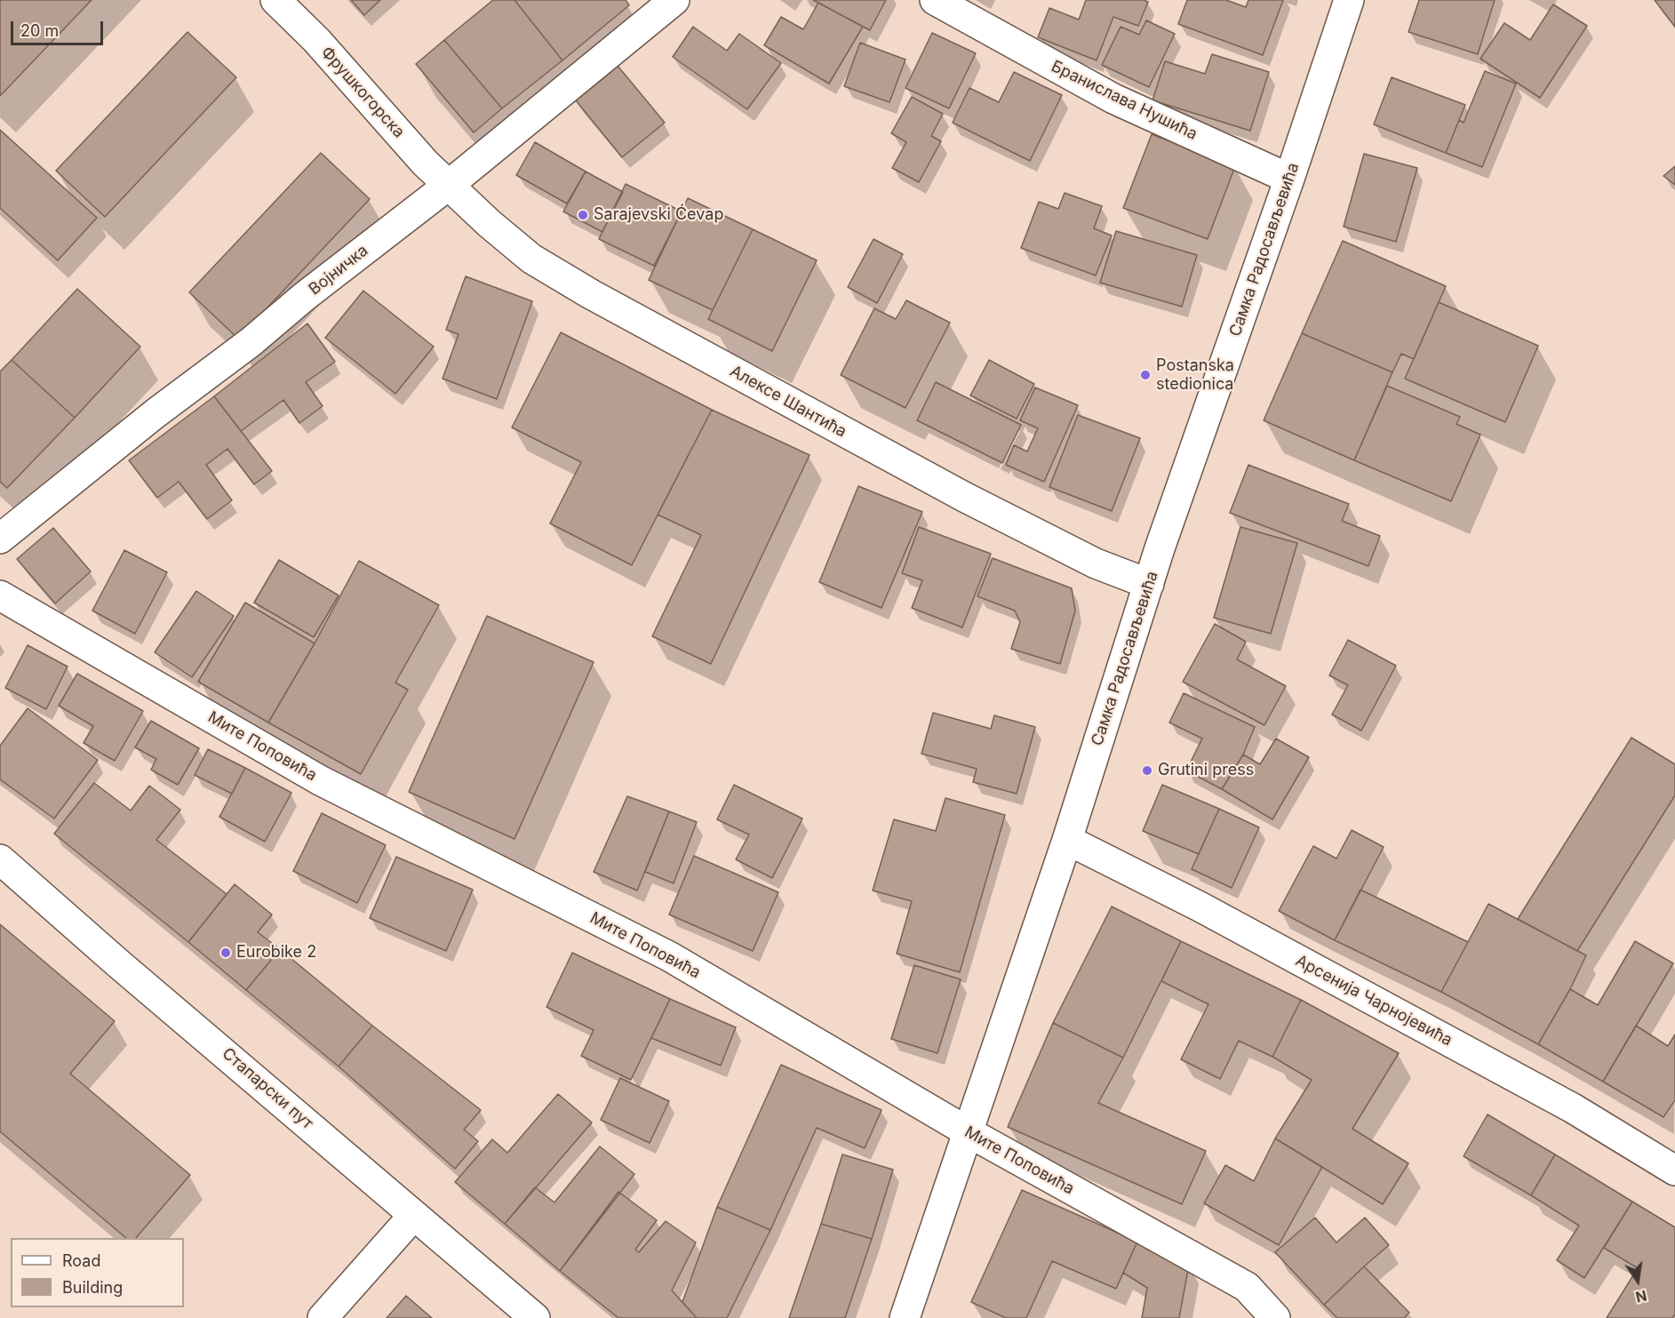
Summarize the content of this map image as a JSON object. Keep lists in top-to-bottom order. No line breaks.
{"streets":{"street":["Фрушкогорска","Бранислава Нушића","Самка Радосављевића","Војничка","Алексе Шантића","Мите Поповића","Арсенија Чарнојевића","Стапарски пут"]},"crossings":[["Фрушкогорска","Војничка"],["Фрушкогорска","Алексе Шантића"],["Бранислава Нушића","Самка Радосављевића"],["Самка Радосављевића","Алексе Шантића"],["Самка Радосављевића","Мите Поповића"],["Самка Радосављевића","Арсенија Чарнојевића"],["Војничка","Алексе Шантића"]],"places":["Sarajevski Ćevap","Postanska stedionica","Grutini press","Eurobike 2"],"legend":["Road","Building"],"scale_bar":"20 m","north":"bottom"}
